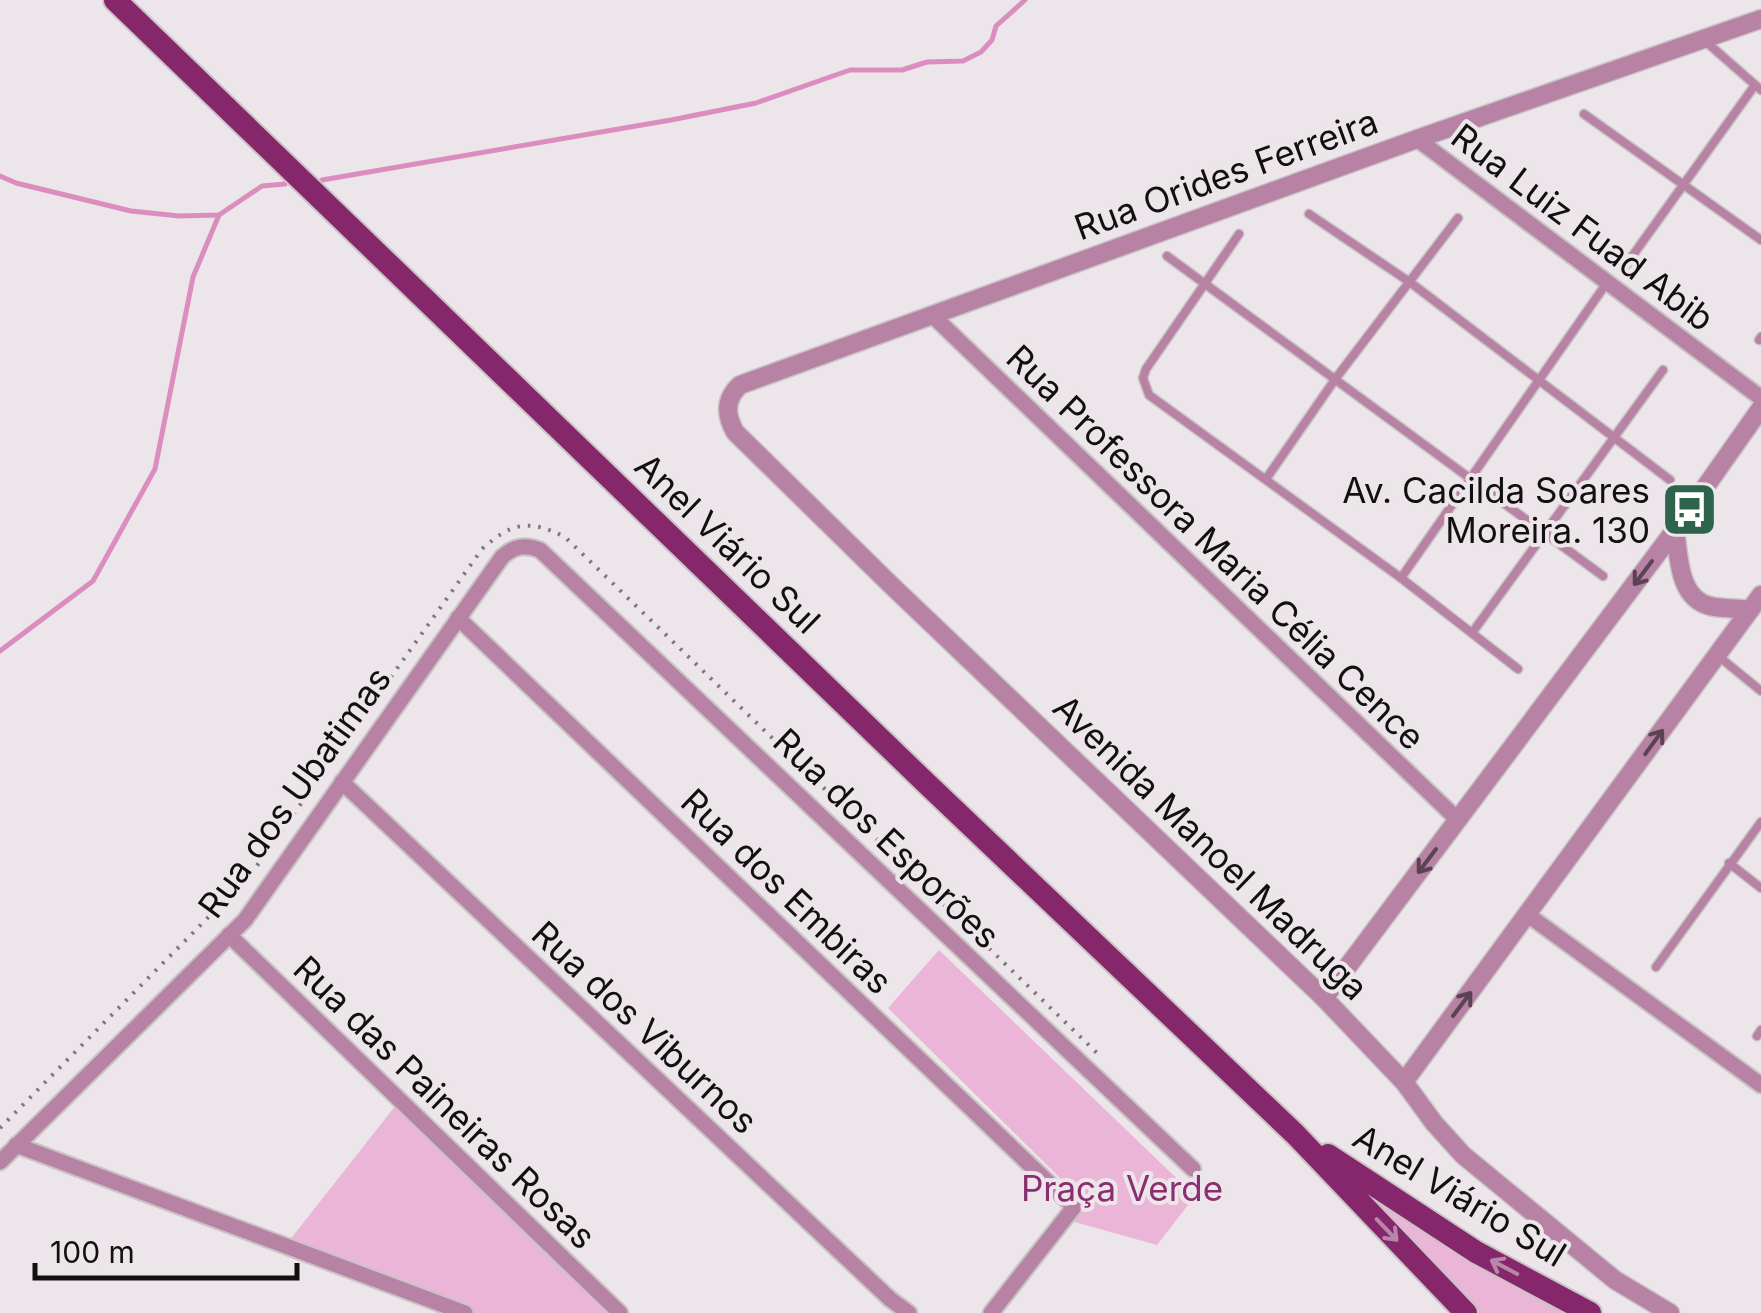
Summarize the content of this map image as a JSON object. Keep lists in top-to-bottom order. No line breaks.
{"streets":{"main road":["Anel Viário Sul"],"street":["Rua Orides Ferreira","Rua Luiz Fuad Abib","Rua Professora Maria Célia Cence","Rua dos Ubatimas","Rua dos Esporões","Avenida Manoel Madruga","Rua dos Embiras","Rua dos Viburnos","Rua das Paineiras Rosas"]},"crossings":[["Rua Orides Ferreira","Rua Luiz Fuad Abib"],["Rua Orides Ferreira","Rua Professora Maria Célia Cence"],["Rua Orides Ferreira","Avenida Manoel Madruga"],["Rua dos Ubatimas","Rua dos Esporões"],["Rua dos Ubatimas","Rua dos Embiras"],["Rua dos Ubatimas","Rua dos Viburnos"],["Rua dos Ubatimas","Rua das Paineiras Rosas"]],"parks":["Praça Verde"],"places":{"bus stop":["Av. Cacilda Soares Moreira. 130"]},"scale_bar":"100 m"}
